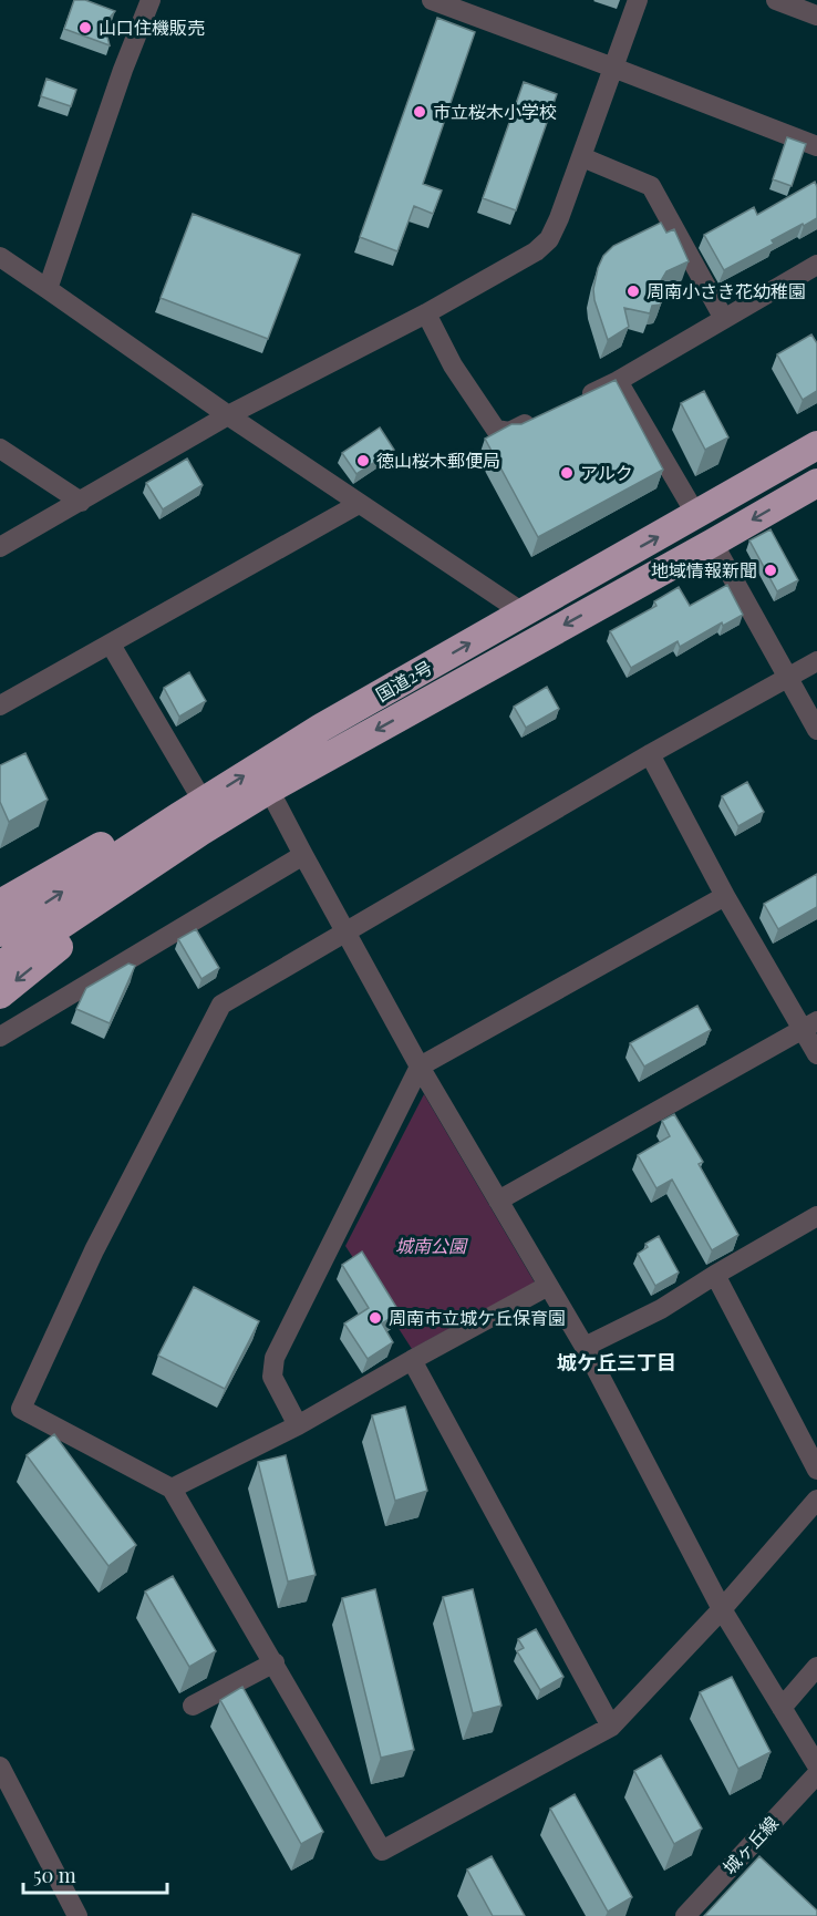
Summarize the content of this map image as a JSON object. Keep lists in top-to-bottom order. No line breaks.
{"streets":{"highway":["国道2号"],"street":["城ヶ丘線"]},"districts":["城ケ丘三丁目"],"parks":["城南公園"],"places":["山口住機販売","市立桜木小学校","周南小さき花幼稚園","徳山桜木郵便局","アルク","地域情報新聞","周南市立城ケ丘保育園"],"scale_bar":"50 m"}
